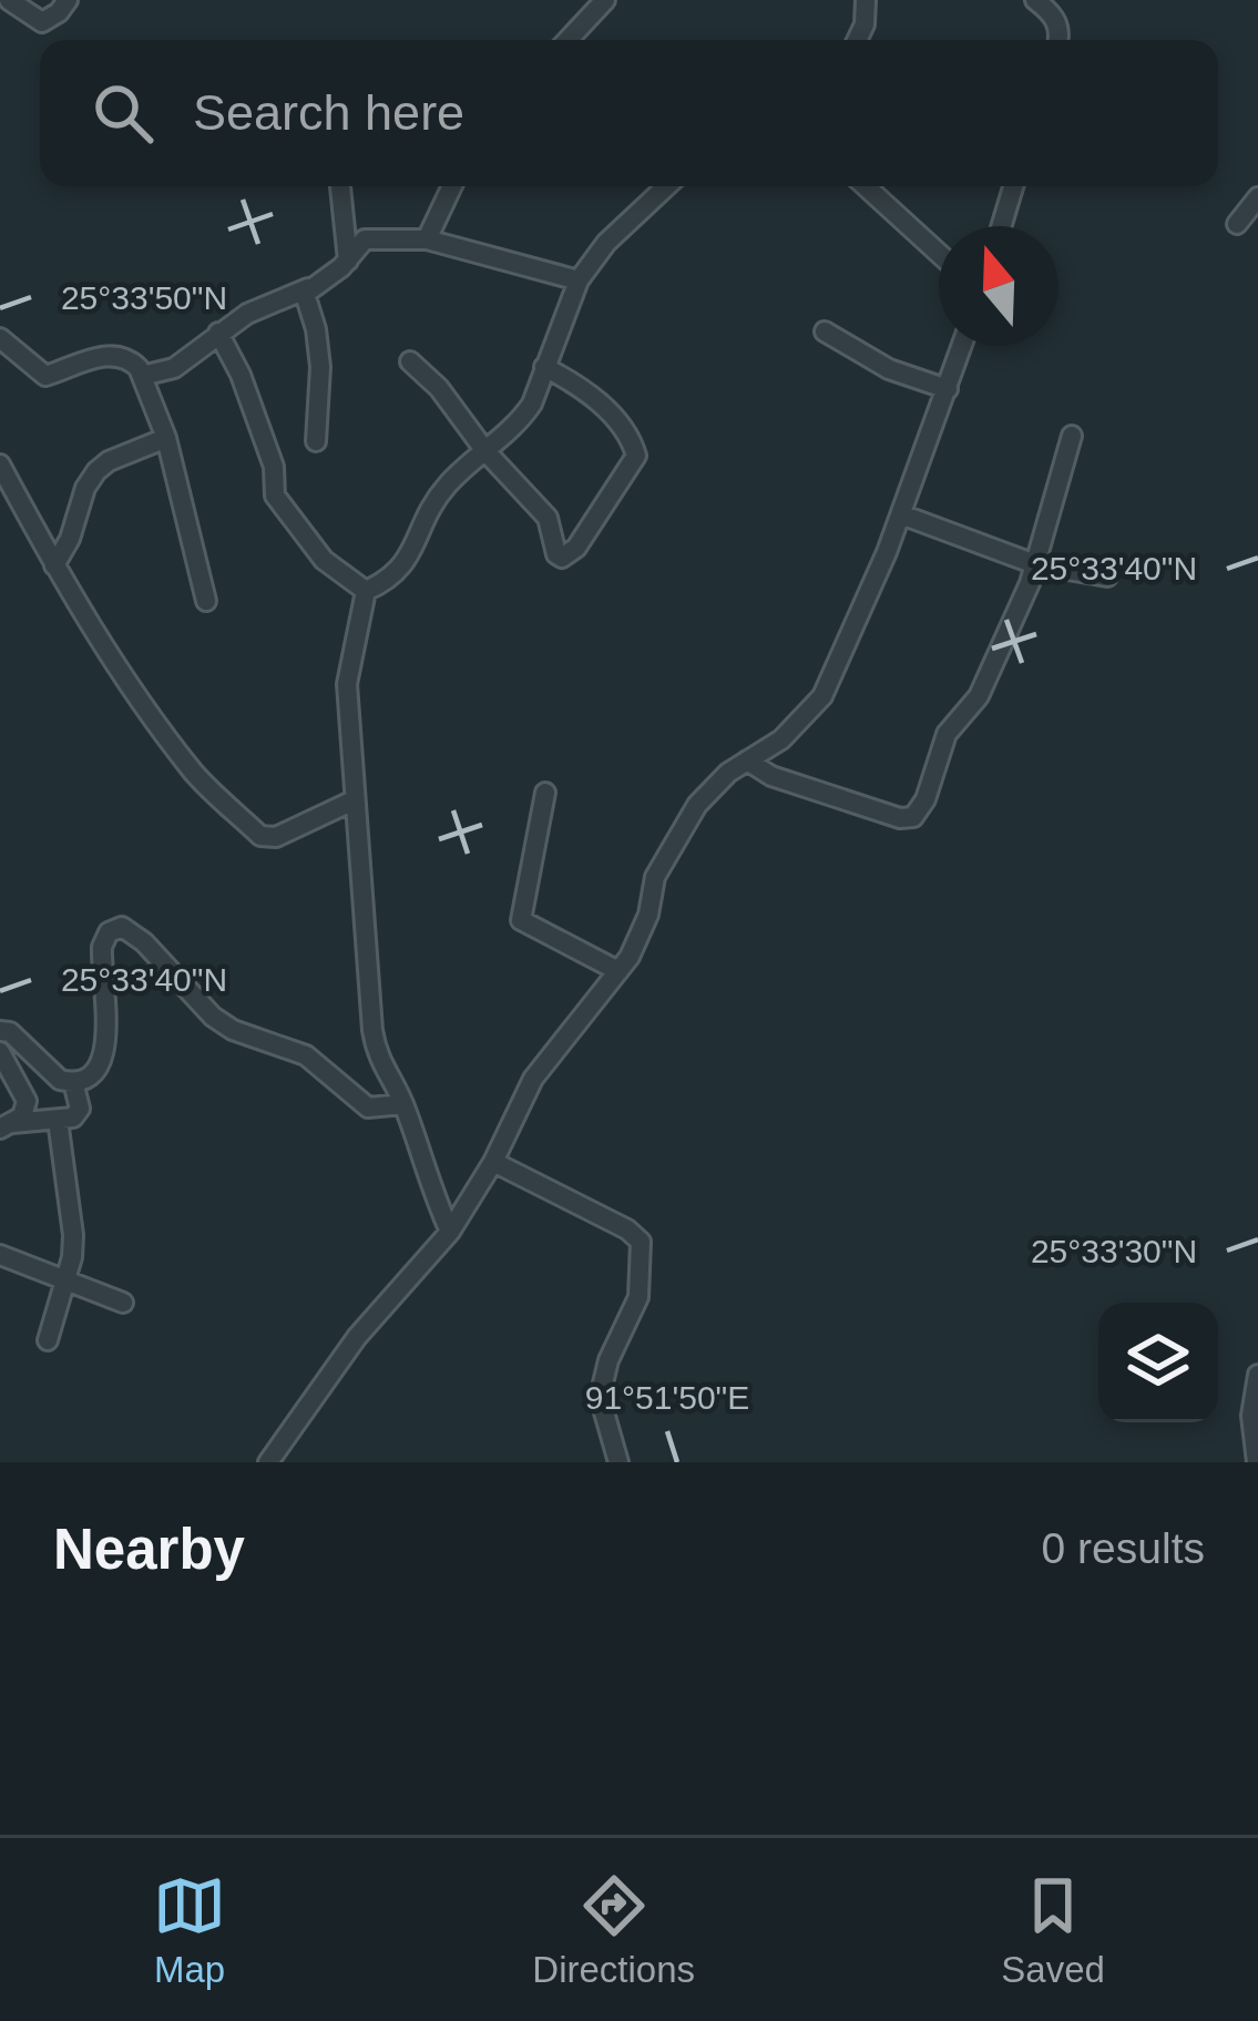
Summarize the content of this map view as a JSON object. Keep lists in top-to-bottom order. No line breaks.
{"north":"top","page":{"search":"Search here","heading":["Nearby","0 results"],"nav":["Map","Directions","Saved"]},"coordinates":["25°33'50\"N","25°33'40\"N","25°33'30\"N","91°51'50\"E"]}
